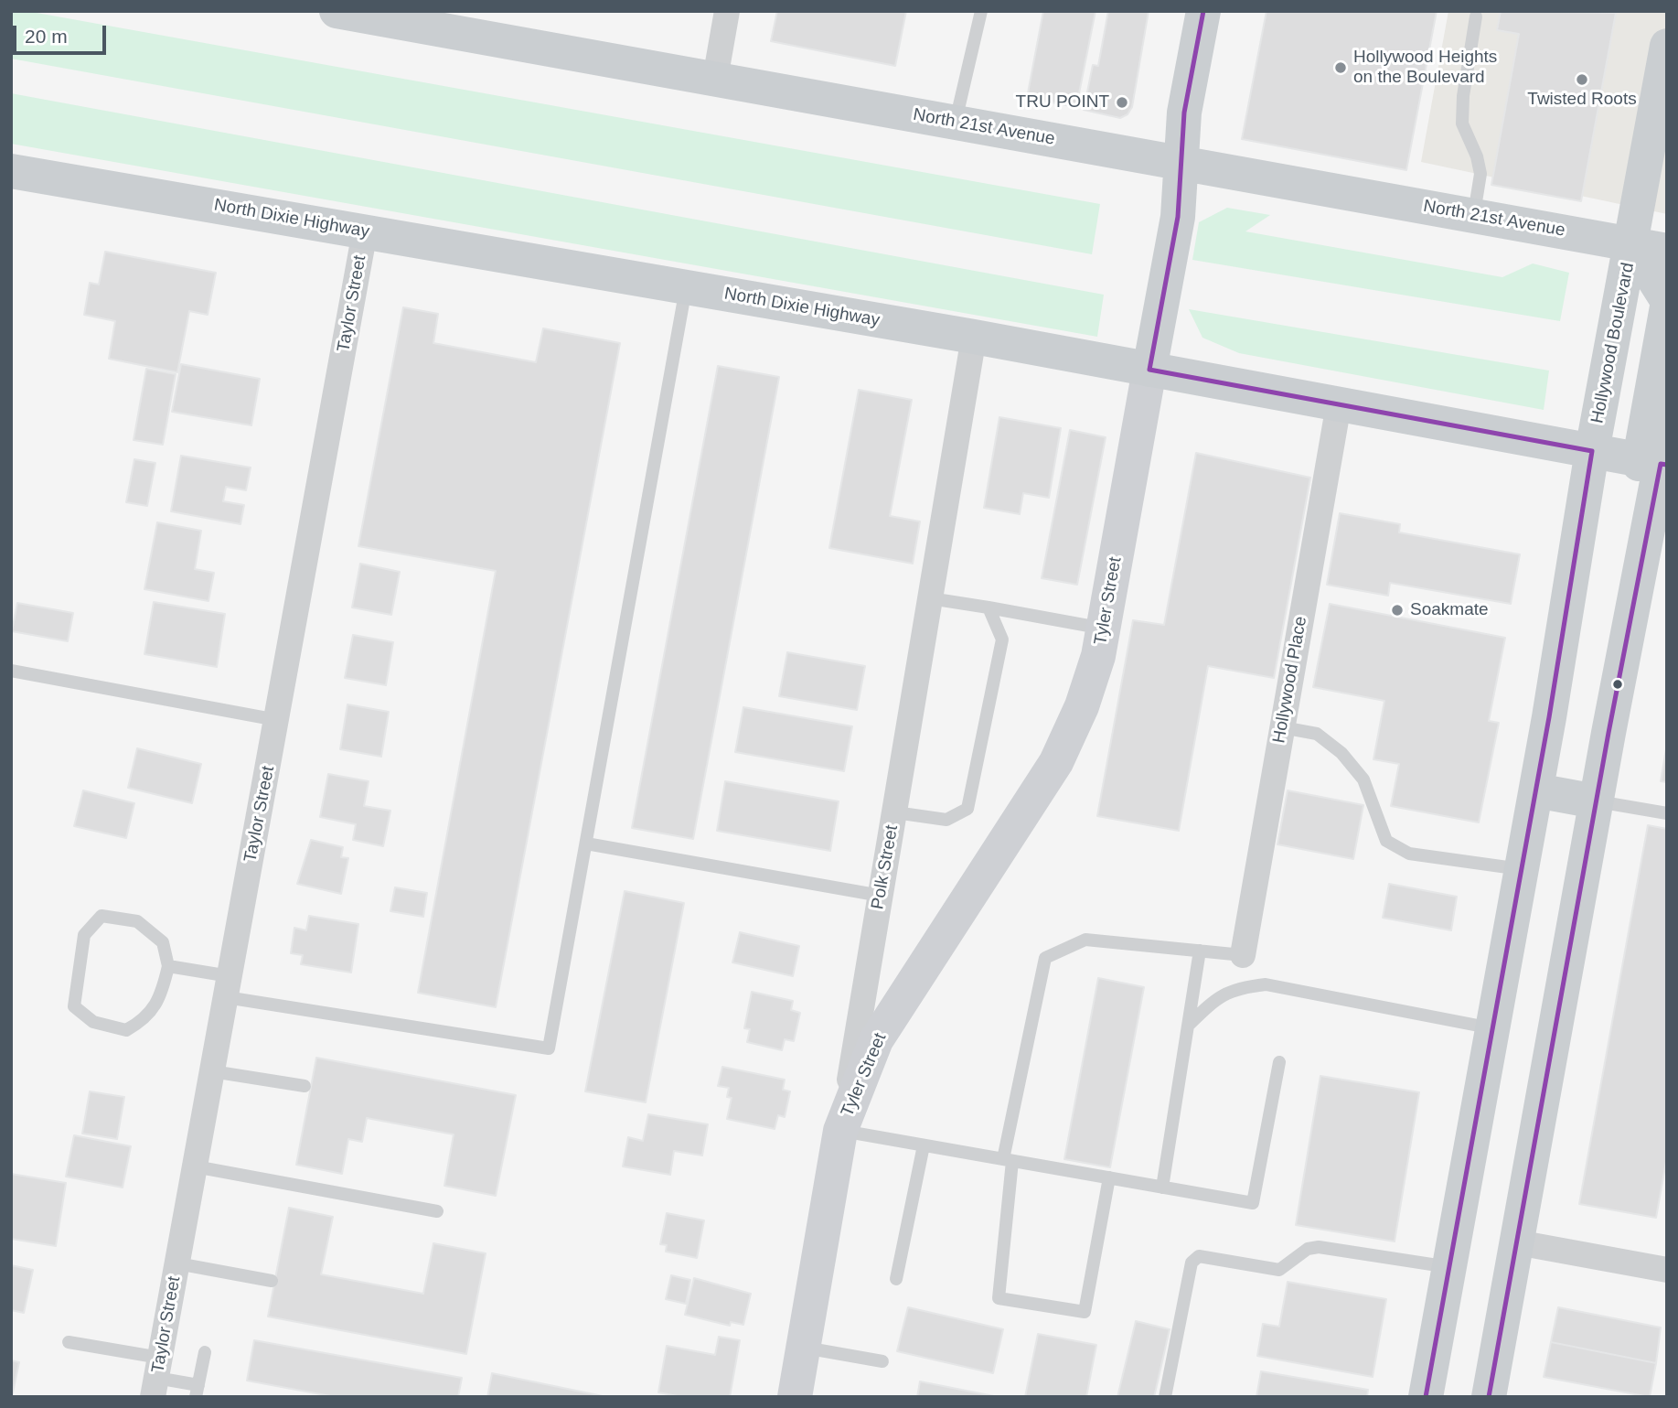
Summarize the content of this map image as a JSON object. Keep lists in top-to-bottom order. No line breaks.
{"streets":{"main road":["North 21st Avenue","North Dixie Highway","Hollywood Boulevard","Tyler Street","Polk Street"],"street":["Taylor Street","Hollywood Place"]},"crossings":[["North 21st Avenue","Hollywood Boulevard"],["North 21st Avenue","Tyler Street"],["North Dixie Highway","Taylor Street"],["North Dixie Highway","Hollywood Boulevard"],["North Dixie Highway","Tyler Street"],["North Dixie Highway","Hollywood Place"],["North Dixie Highway","Polk Street"],["Tyler Street","Polk Street"]],"places":["Hollywood Heights on the Boulevard","Twisted Roots","TRU POINT","Soakmate"],"scale_bar":"20 m"}
